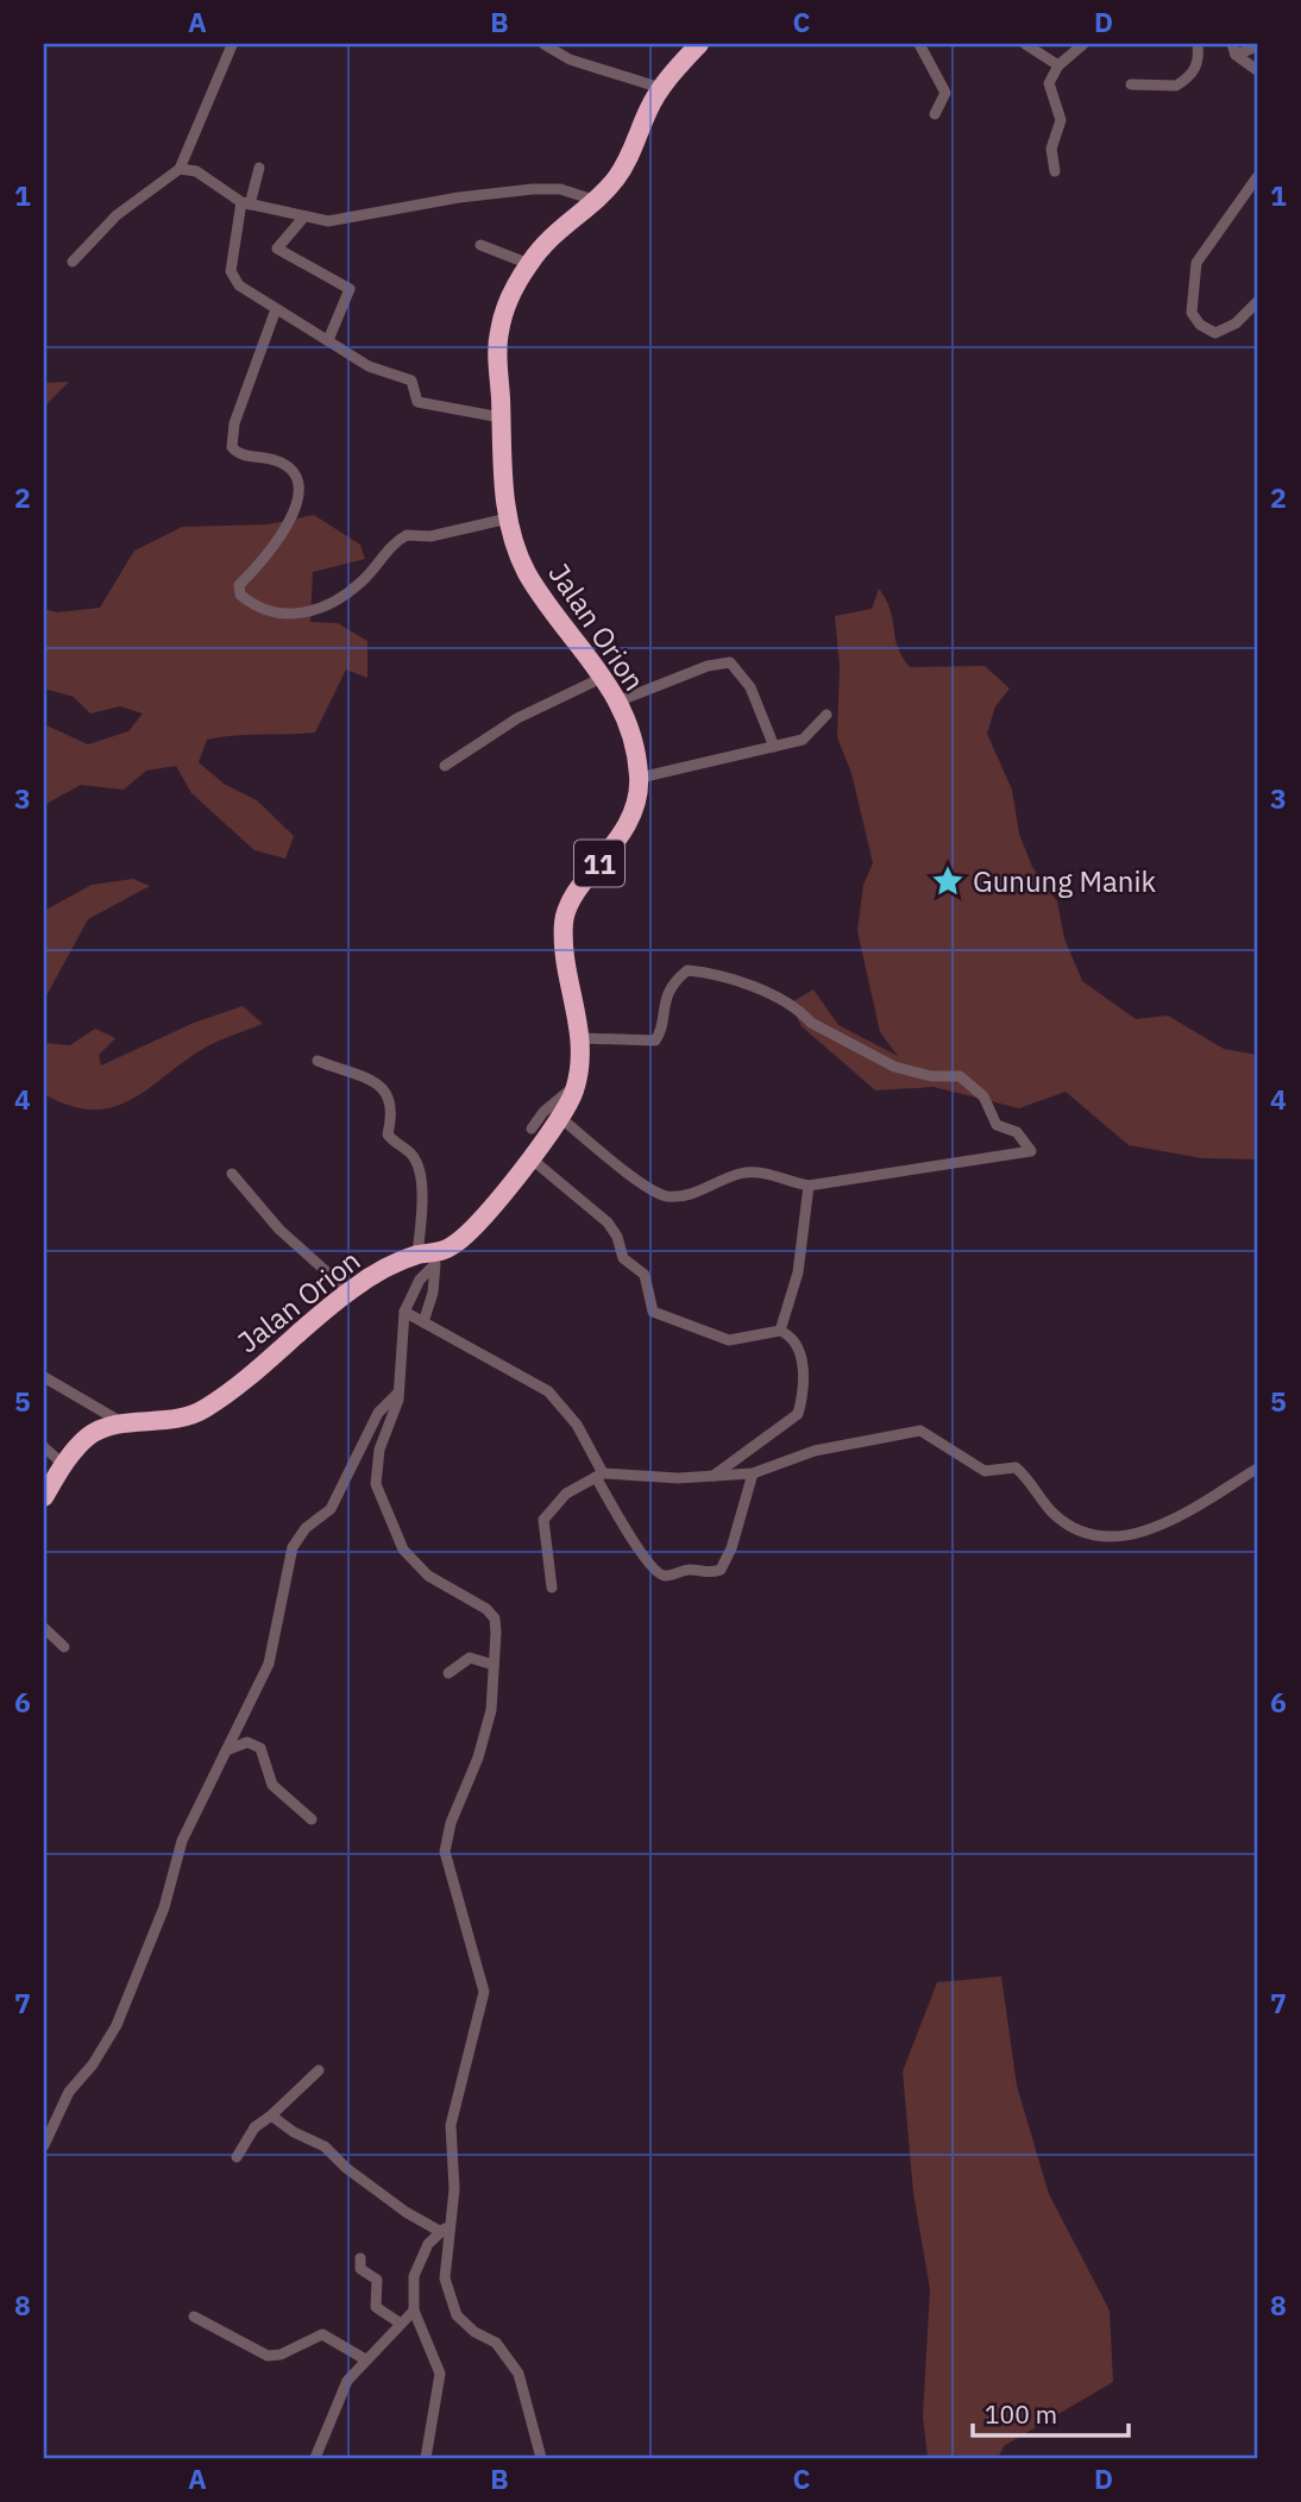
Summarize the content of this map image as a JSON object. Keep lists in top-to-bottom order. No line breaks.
{"streets":{"highway":["Jalan Orion","11"]},"places":{"place":["Gunung Manik"]},"scale_bar":"100 m","grid":{"columns":["A","B","C","D"],"rows":["1","2","3","4","5","6","7","8"]}}
